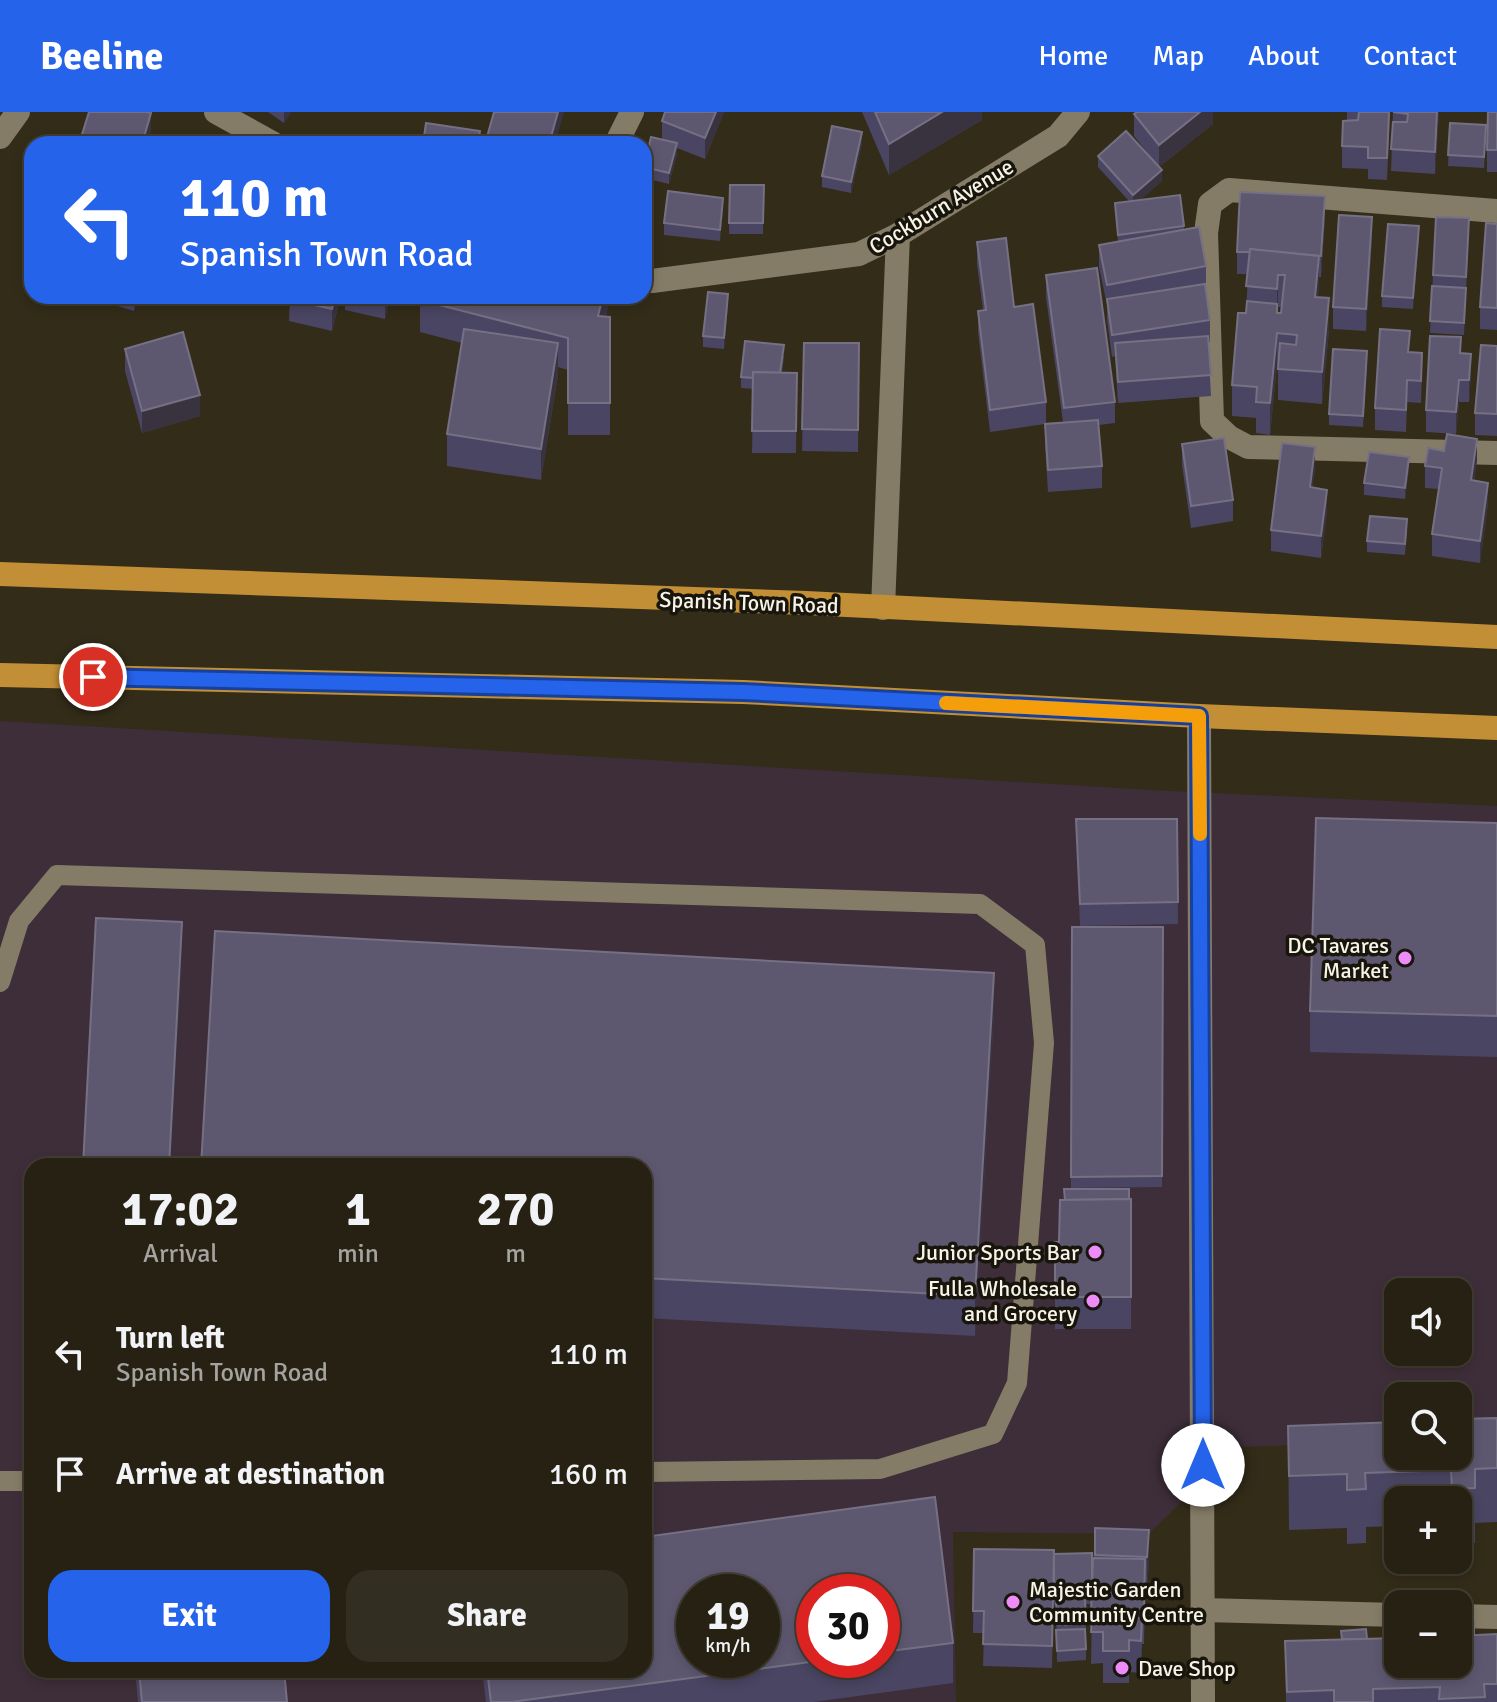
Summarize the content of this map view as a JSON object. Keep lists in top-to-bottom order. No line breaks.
{"streets":{"highway":["Spanish Town Road"],"street":["Cockburn Avenue"]},"places":["DC Tavares Market","Junior Sports Bar","Fulla Wholesale and Grocery","Majestic Garden Community Centre","Dave Shop"],"page":{"header":"Beeline","nav":["Home","Map","About","Contact"],"turn":["110 m","Spanish Town Road"],"eta":["17:02","Arrival","1","min","270","m"],"map_buttons":["+","−"],"list":[{"name":"Turn left","note":"Spanish Town Road","value":"110 m"},{"name":"Arrive at destination","value":"160 m"}],"buttons":["Exit","Share"],"speed":"19 km/h","limit":"30"}}
